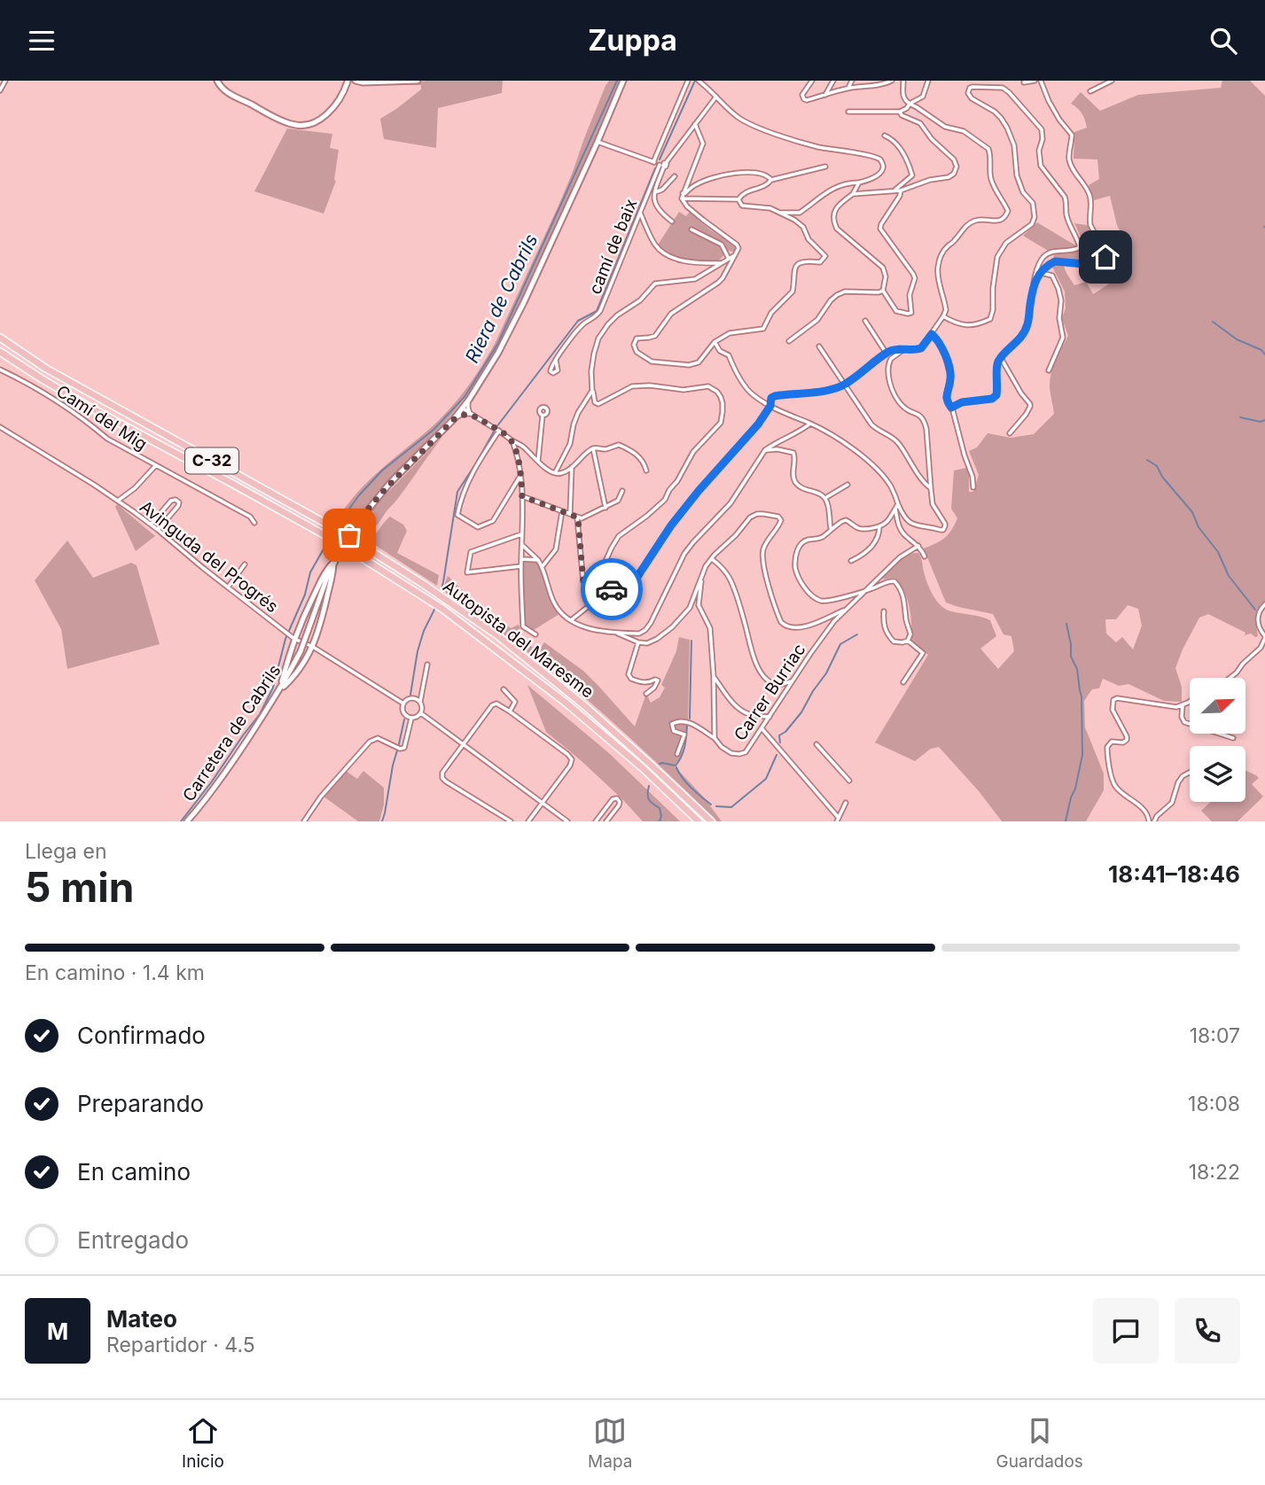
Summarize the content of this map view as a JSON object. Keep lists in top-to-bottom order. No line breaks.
{"streets":{"highway":["C-32","Autopista del Maresme"],"street":["camí de baix","Camí del Mig","Avinguda del Progrés","Carrer Burriac","Carretera de Cabrils"]},"water":["Riera de Cabrils"],"north":"top right","page":{"header":"Zuppa","heading":["5 min","Llega en","18:41–18:46"],"panel":["Mateo","Repartidor · 4.5"],"bar":"En camino · 1.4 km","list":[["Confirmado","18:07"],["Preparando","18:08"],["En camino","18:22"],"Entregado"],"round":"M","tabs":["Inicio","Mapa","Guardados"]}}
